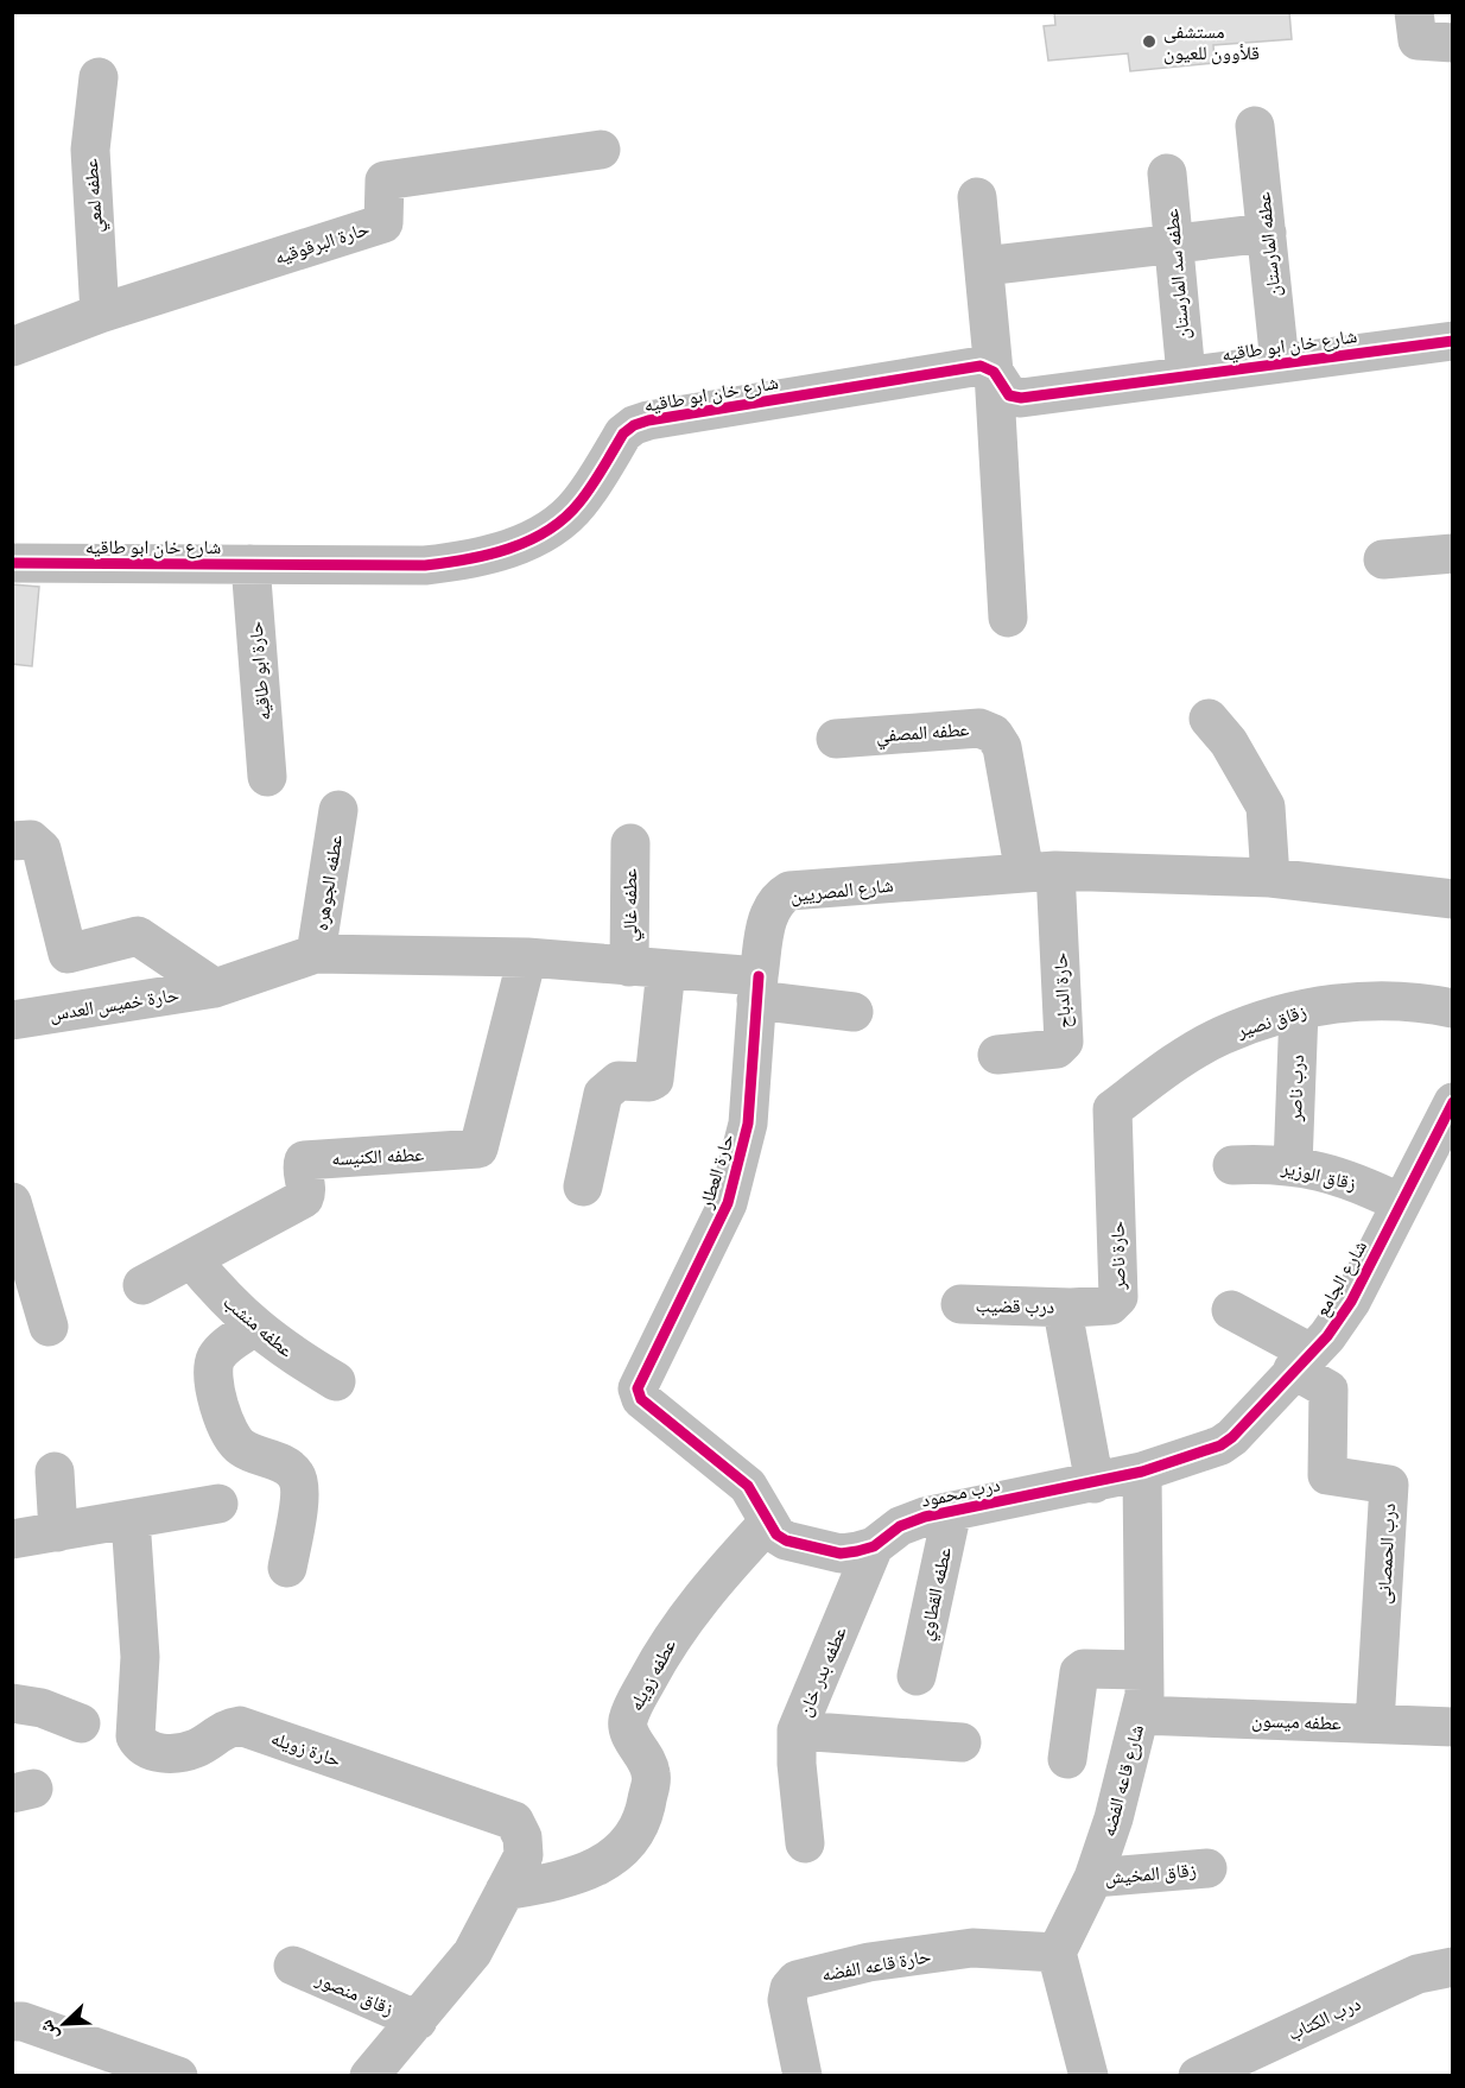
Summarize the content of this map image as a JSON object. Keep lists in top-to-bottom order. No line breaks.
{"streets":{"street":["عطفه لمعي","حارة البرقوقيه","عطفه المارستان","عطفه سد المارستان","شارع خان ابو طاقيه","حارة ابو طاقيه","عطفه المصفي","عطفه الجوهره","شارع المصريين","عطفه غالي","حارة الدباح","حارة خميس العدس","زقاق نصير","درب ناصر","عطفه الكنيسه","حارة العطار","زقاق الوزير","حارة ناصر","شارع الجامع","درب قضيب","عطفه منشب","درب محمود","درب الحمصانى","عطفه القطاوي","عطفه بدر خان","عطفه زويله","عطفه ميسون","حارة زويله","شارع قاعه الفضه","زقاق المخيش","حارة قاعه الفضه","زقاق منصور","درب الكتاب"]},"crossings":[["عطفه لمعي","حارة البرقوقيه"],["عطفه المارستان","شارع خان ابو طاقيه"],["عطفه سد المارستان","شارع خان ابو طاقيه"],["شارع خان ابو طاقيه","حارة ابو طاقيه"],["عطفه المصفي","شارع المصريين"],["عطفه المصفي","حارة الدباح"],["شارع المصريين","حارة الدباح"],["شارع المصريين","حارة العطار"],["زقاق نصير","درب ناصر"],["زقاق نصير","حارة ناصر"],["درب ناصر","زقاق الوزير"],["عطفه الكنيسه","عطفه منشب"],["حارة العطار","درب محمود"],["زقاق الوزير","شارع الجامع"],["حارة ناصر","درب قضيب"],["شارع الجامع","درب محمود"],["شارع الجامع","درب الحمصانى"],["شارع الجامع","شارع قاعه الفضه"],["درب محمود","عطفه القطاوي"],["درب محمود","عطفه بدر خان"],["درب محمود","عطفه زويله"],["درب محمود","شارع قاعه الفضه"],["درب الحمصانى","عطفه ميسون"],["عطفه زويله","حارة زويله"],["عطفه ميسون","شارع قاعه الفضه"],["حارة زويله","زقاق منصور"],["شارع قاعه الفضه","زقاق المخيش"],["شارع قاعه الفضه","حارة قاعه الفضه"]],"places":["مستشفى قلأوون للعيون"],"north":"bottom left"}
